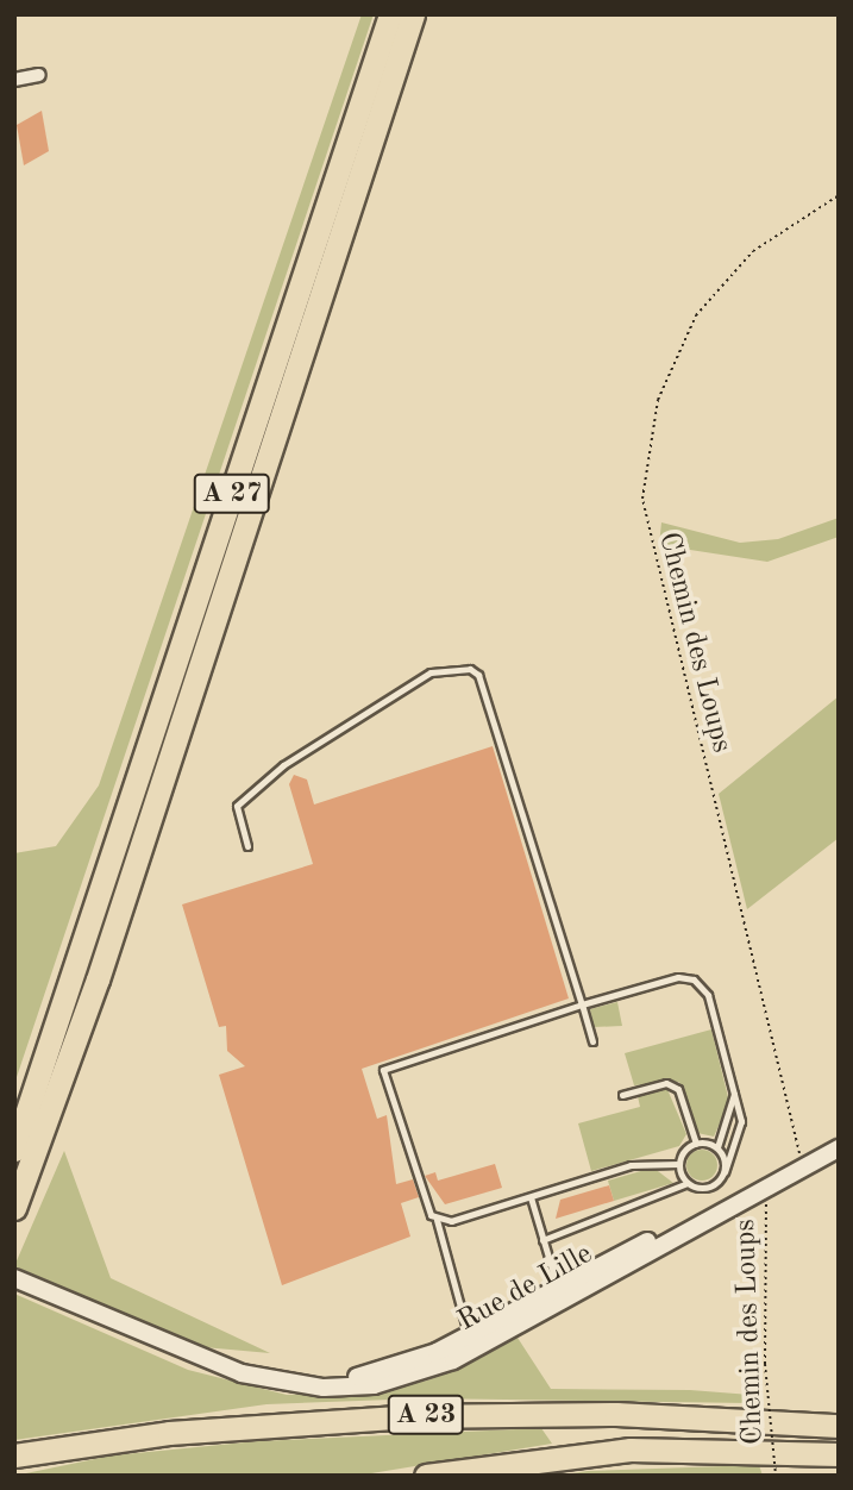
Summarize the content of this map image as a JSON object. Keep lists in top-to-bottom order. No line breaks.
{"streets":{"highway":["A 27","A 23"],"main road":["Rue de Lille"],"path":["Chemin des Loups"]},"crossings":[["Chemin des Loups","Rue de Lille"]]}
